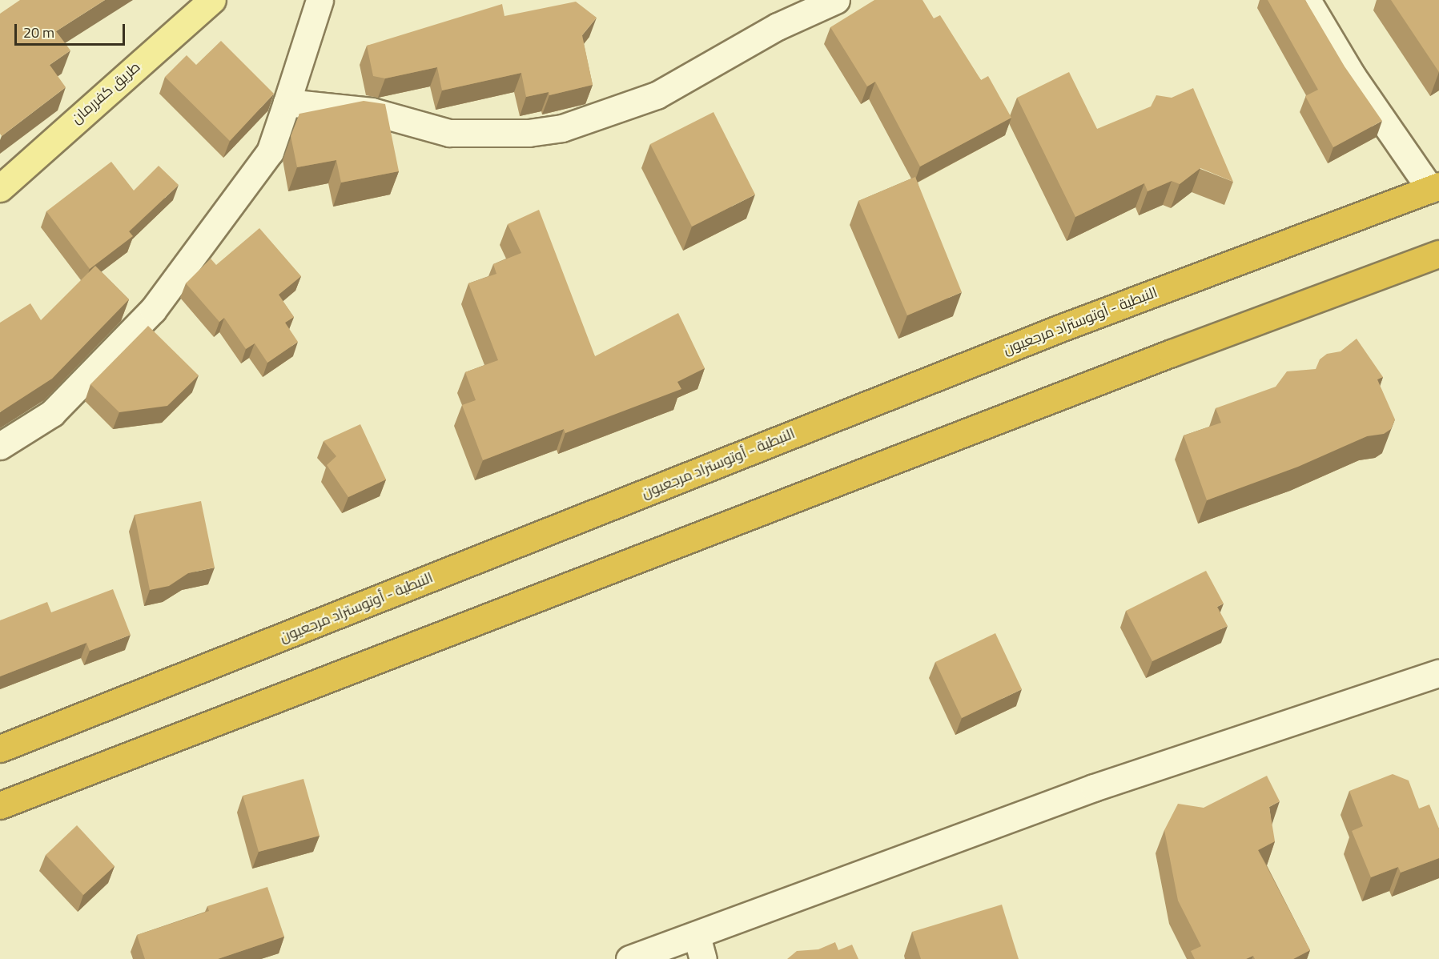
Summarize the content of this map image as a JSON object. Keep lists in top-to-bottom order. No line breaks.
{"streets":{"highway":["النبطية - أوتوستراد مرجعيون"],"main road":["طريق كفررمان"]},"scale_bar":"20 m"}
